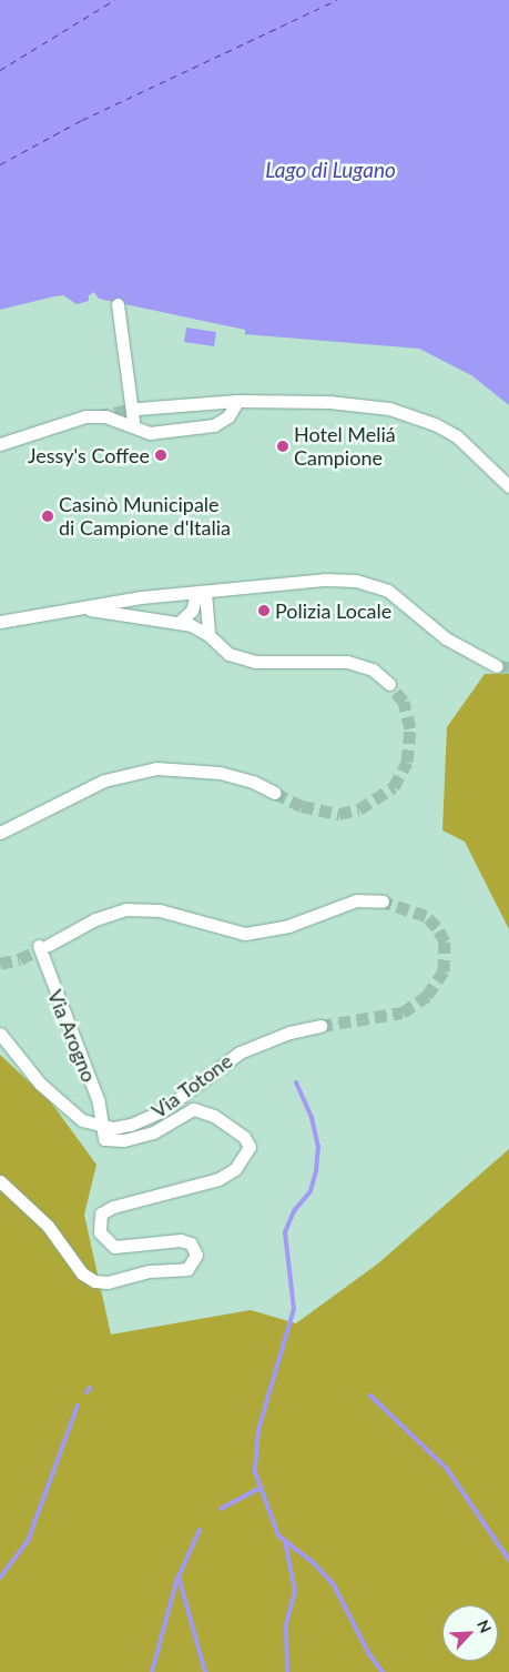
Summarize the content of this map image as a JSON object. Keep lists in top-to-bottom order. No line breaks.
{"streets":{"street":["Via Arogno","Via Totone"]},"crossings":[["Via Arogno","Via Totone"]],"water":["Lago di Lugano"],"places":["Hotel Meliá Campione","Jessy's Coffee","Casinò Municipale di Campione d'Italia","Polizia Locale"],"north":"top right"}
